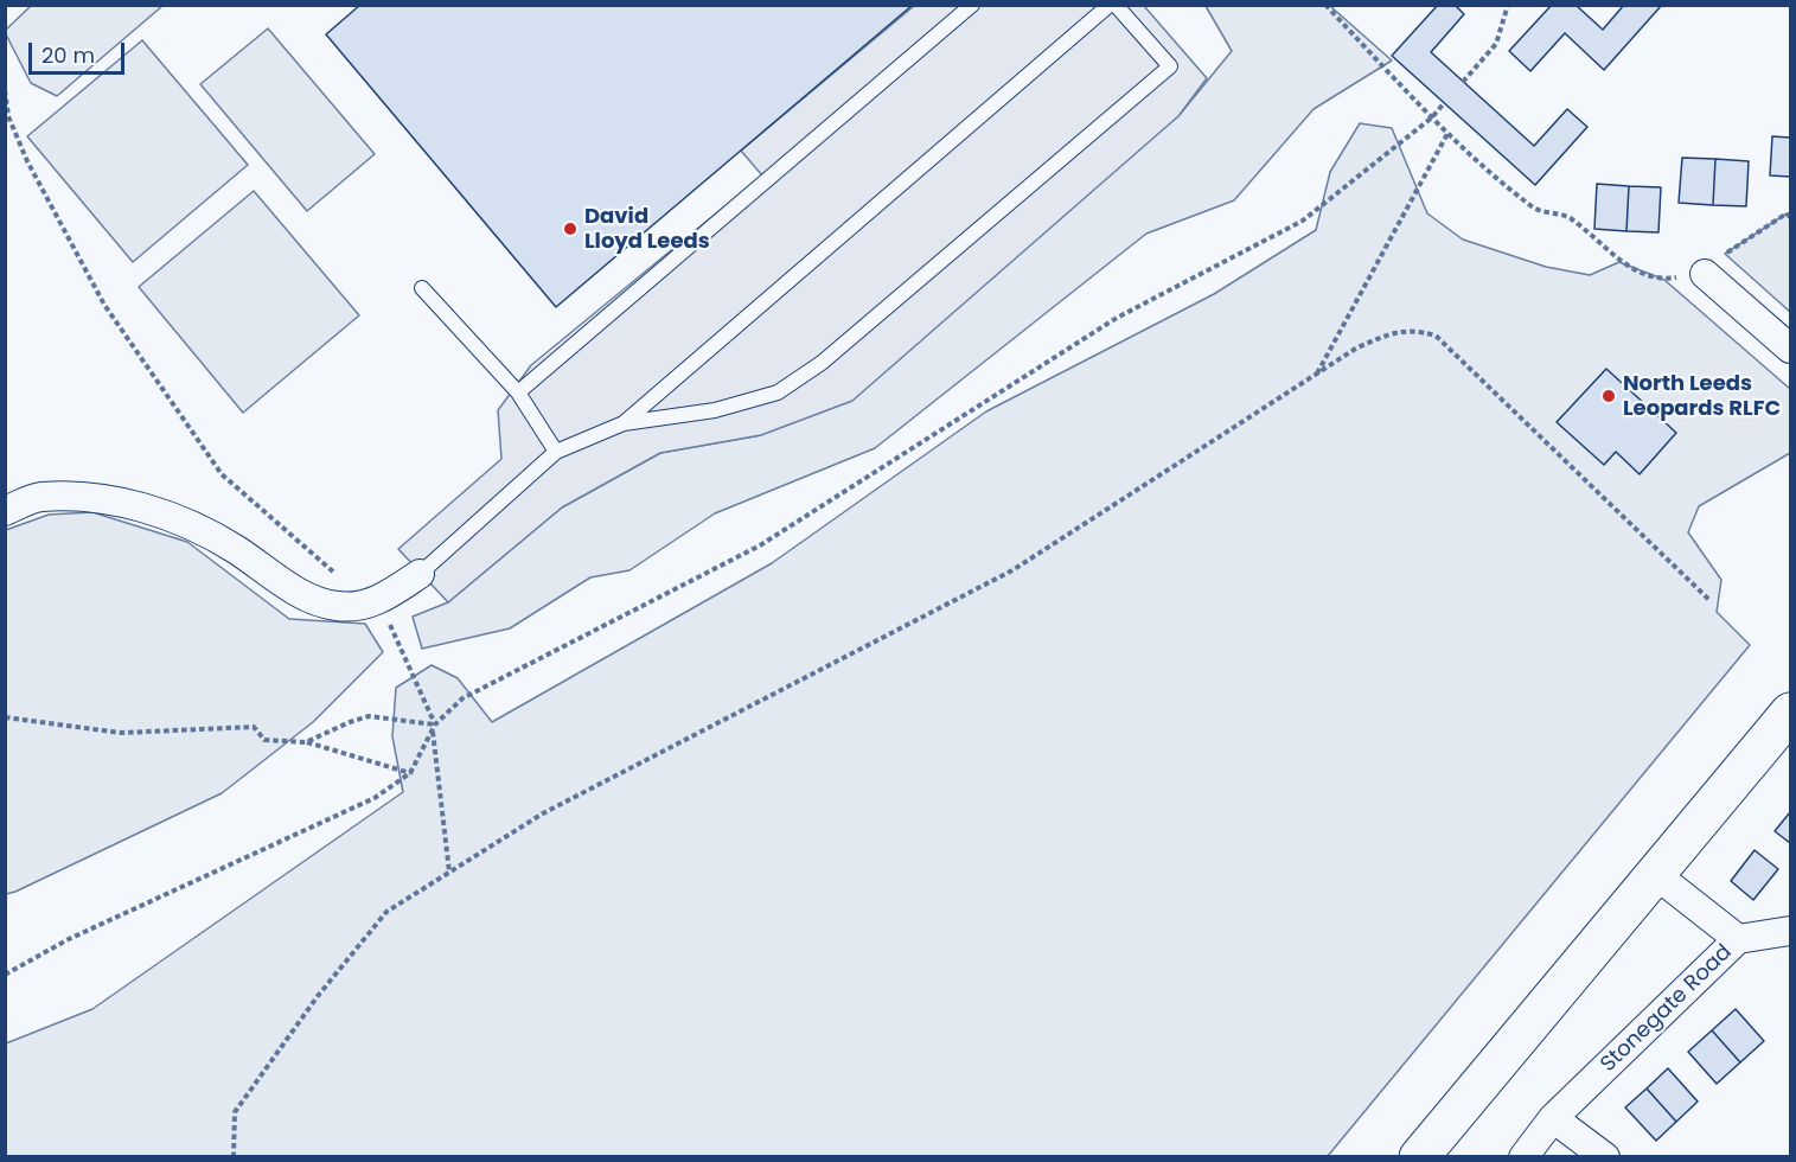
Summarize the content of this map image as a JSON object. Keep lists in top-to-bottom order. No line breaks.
{"streets":{"street":["Stonegate Road"]},"places":["David Lloyd Leeds","North Leeds Leopards RLFC"],"scale_bar":"20 m"}
